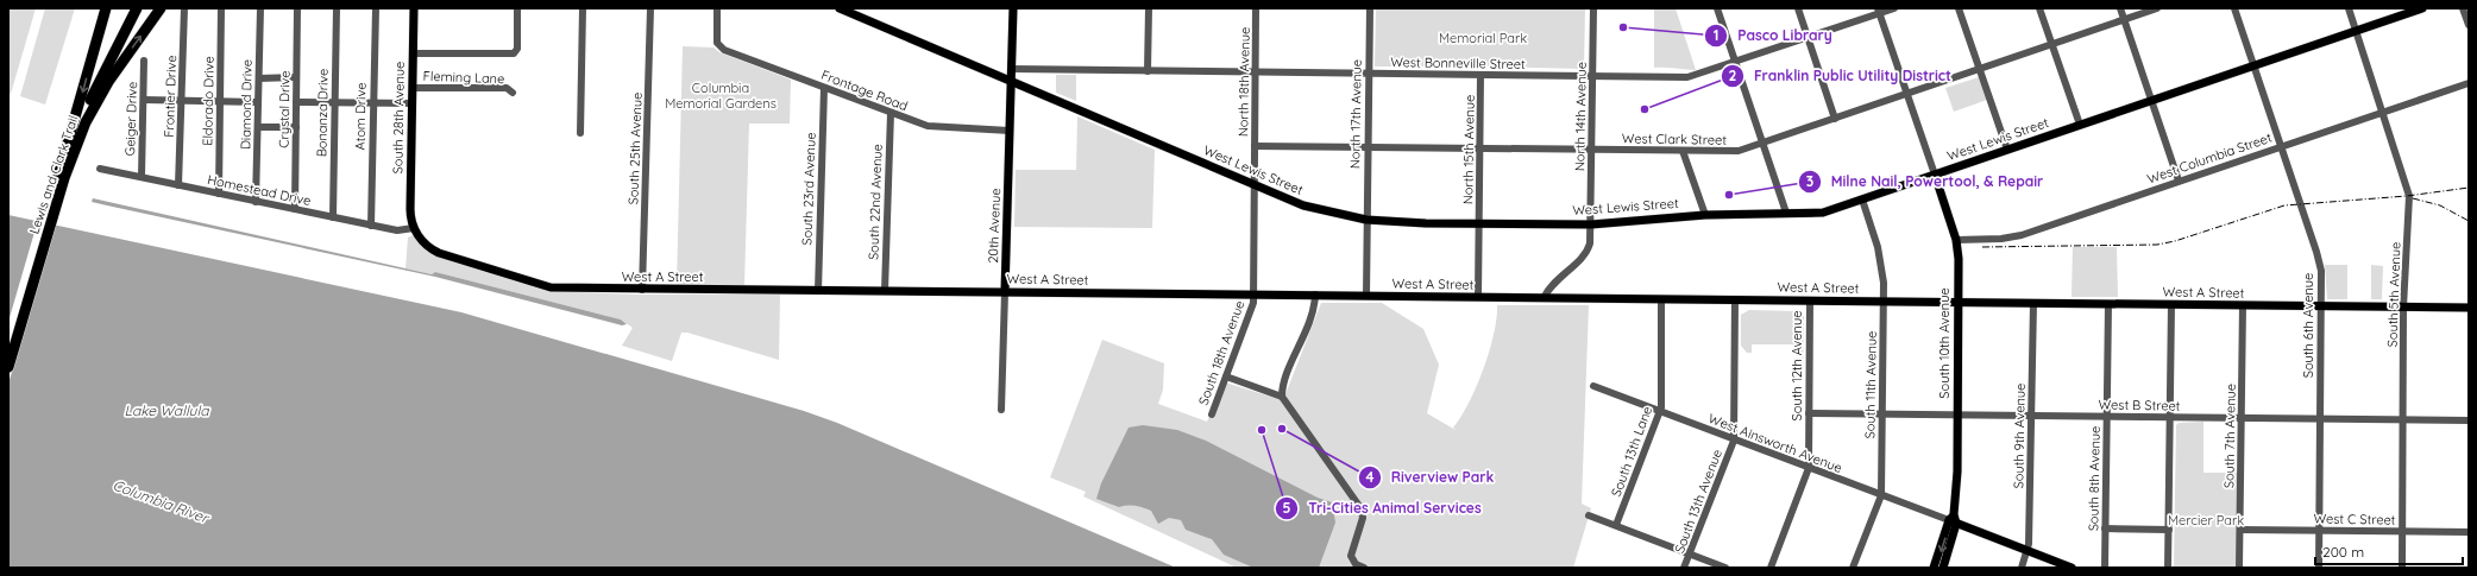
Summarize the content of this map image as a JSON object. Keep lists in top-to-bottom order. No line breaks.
{"streets":{"highway":["Lewis and Clark Trail"],"main road":["South 28th Avenue","West Lewis Street","20th Avenue","West A Street","South 10th Avenue"],"street":["West Bonneville Street","Fleming Lane","North 18th Avenue","Frontage Road","Frontier Drive","Eldorado Drive","Diamond Drive","Crystal Drive","Bonanza Drive","North 17th Avenue","Atom Drive","North 14th Avenue","Geiger Drive","West Clark Street","South 25th Avenue","North 15th Avenue","West Columbia Street","South 23rd Avenue","Homestead Drive","South 22nd Avenue","South 5th Avenue","South 6th Avenue","South 18th Avenue","South 12th Avenue","South 11th Avenue","West B Street","South 9th Avenue","South 7th Avenue","West Ainsworth Avenue","South 13th Lane","South 8th Avenue","South 13th Avenue","West C Street"]},"crossings":[["West Bonneville Street","North 18th Avenue"],["West Bonneville Street","North 17th Avenue"],["West Bonneville Street","North 14th Avenue"],["West Bonneville Street","North 15th Avenue"],["West Bonneville Street","20th Avenue"],["Fleming Lane","South 28th Avenue"],["North 18th Avenue","West Clark Street"],["North 18th Avenue","West Lewis Street"],["North 18th Avenue","South 18th Avenue"],["Frontage Road","South 23rd Avenue"],["Frontage Road","South 22nd Avenue"],["Frontage Road","20th Avenue"],["Frontier Drive","Homestead Drive"],["Eldorado Drive","Homestead Drive"],["Diamond Drive","Homestead Drive"],["Crystal Drive","Homestead Drive"],["Bonanza Drive","Homestead Drive"],["North 17th Avenue","West Clark Street"],["North 17th Avenue","West Lewis Street"],["North 17th Avenue","West A Street"],["Atom Drive","Homestead Drive"],["North 14th Avenue","West Clark Street"],["North 14th Avenue","West Lewis Street"],["North 14th Avenue","West A Street"],["South 28th Avenue","Homestead Drive"],["South 28th Avenue","West A Street"],["Geiger Drive","Homestead Drive"],["West Clark Street","North 15th Avenue"],["West Lewis Street","North 15th Avenue"],["West Lewis Street","20th Avenue"],["West Lewis Street","South 5th Avenue"],["West Lewis Street","South 6th Avenue"],["West Lewis Street","South 10th Avenue"],["West Lewis Street","South 18th Avenue"],["West Lewis Street","South 11th Avenue"],["South 25th Avenue","West A Street"],["North 15th Avenue","West A Street"],["West Columbia Street","South 5th Avenue"],["West Columbia Street","South 6th Avenue"],["West Columbia Street","South 10th Avenue"],["South 23rd Avenue","West A Street"],["Homestead Drive","West A Street"],["South 22nd Avenue","West A Street"],["20th Avenue","West A Street"],["West A Street","South 5th Avenue"],["West A Street","South 6th Avenue"],["West A Street","South 10th Avenue"],["West A Street","South 18th Avenue"],["West A Street","South 12th Avenue"],["West A Street","South 11th Avenue"],["West A Street","South 9th Avenue"],["West A Street","South 7th Avenue"],["West A Street","South 13th Lane"],["West A Street","South 8th Avenue"],["West A Street","South 13th Avenue"],["South 5th Avenue","West B Street"],["South 5th Avenue","West C Street"],["South 6th Avenue","West B Street"],["South 6th Avenue","West C Street"],["South 10th Avenue","West B Street"],["South 10th Avenue","West Ainsworth Avenue"],["South 12th Avenue","West B Street"],["South 12th Avenue","West Ainsworth Avenue"],["South 11th Avenue","West B Street"],["South 11th Avenue","West Ainsworth Avenue"],["West B Street","South 9th Avenue"],["West B Street","South 7th Avenue"],["West B Street","South 8th Avenue"],["South 7th Avenue","West C Street"],["West Ainsworth Avenue","South 13th Lane"],["West Ainsworth Avenue","South 13th Avenue"]],"water":["Lake Wallula","Columbia River"],"parks":["Memorial Park","Columbia Memorial Gardens","Mercier Park"],"places":["Pasco Library","Franklin Public Utility District","Milne Nail, Powertool, & Repair","Riverview Park","Tri-Cities Animal Services"],"scale_bar":"200 m"}
